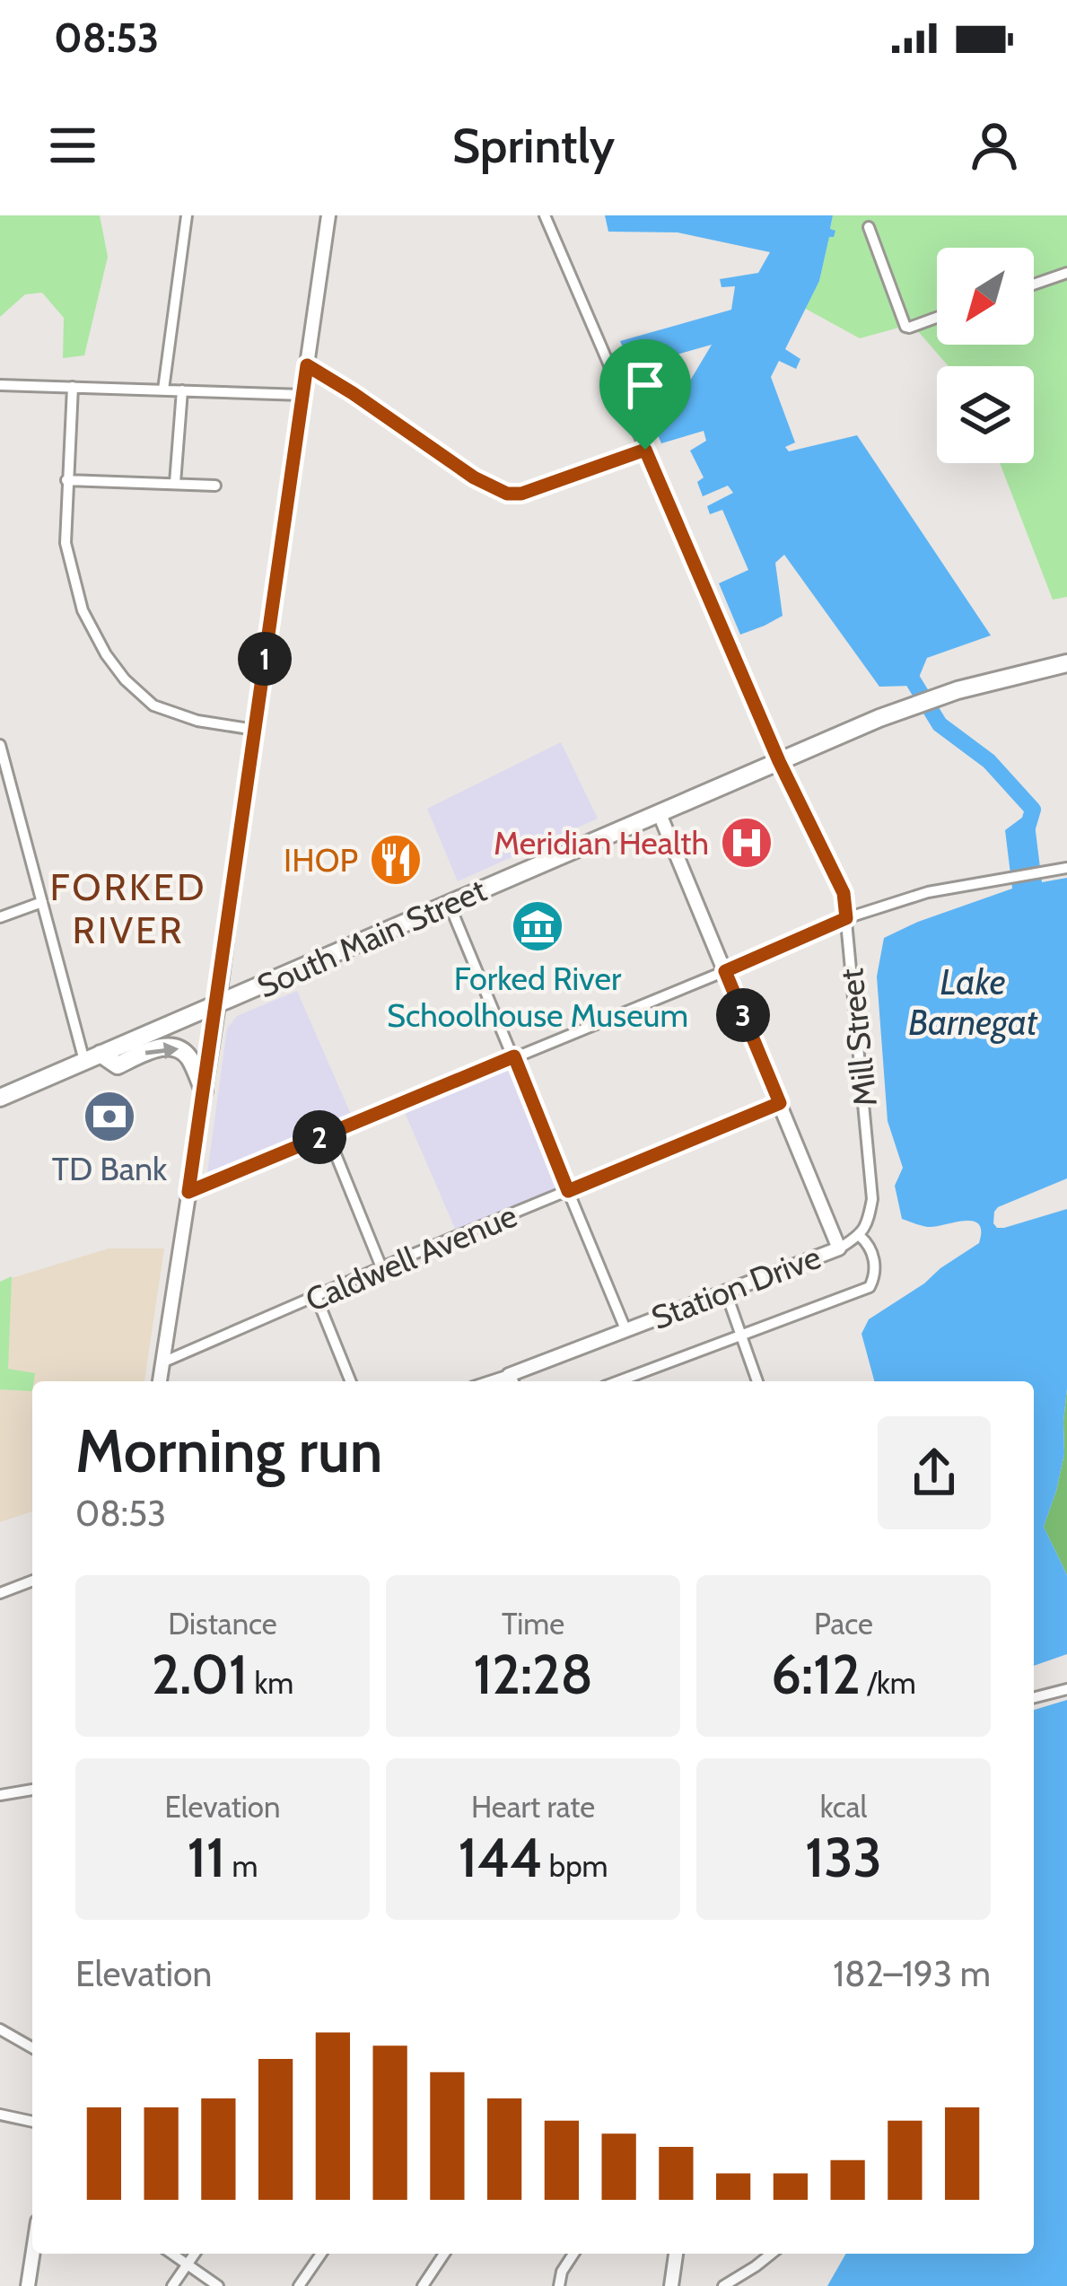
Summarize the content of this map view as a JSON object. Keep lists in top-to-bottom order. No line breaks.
{"streets":{"highway":["South Main Street"],"street":["Mill Street","Caldwell Avenue","Station Drive"]},"crossings":[["South Main Street","Mill Street"],["South Main Street","Station Drive"],["Caldwell Avenue","Station Drive"]],"districts":["FORKED RIVER"],"water":["Lake Barnegat"],"places":{"hospital":["Meridian Health"],"restaurant":["IHOP"],"museum":["Forked River Schoolhouse Museum"],"bank":["TD Bank"]},"north":"bottom left","page":{"status":"08:53","header":"Sprintly","pins":["1","3","2"],"heading":["Morning run","08:53"],"stats":[["Distance","2.01 km"],["Time","12:28"],["Pace","6:12 /km"],["Elevation","11 m"],["Heart rate","144 bpm"],["kcal","133"]],"chart":["Elevation","182–193 m"]}}
